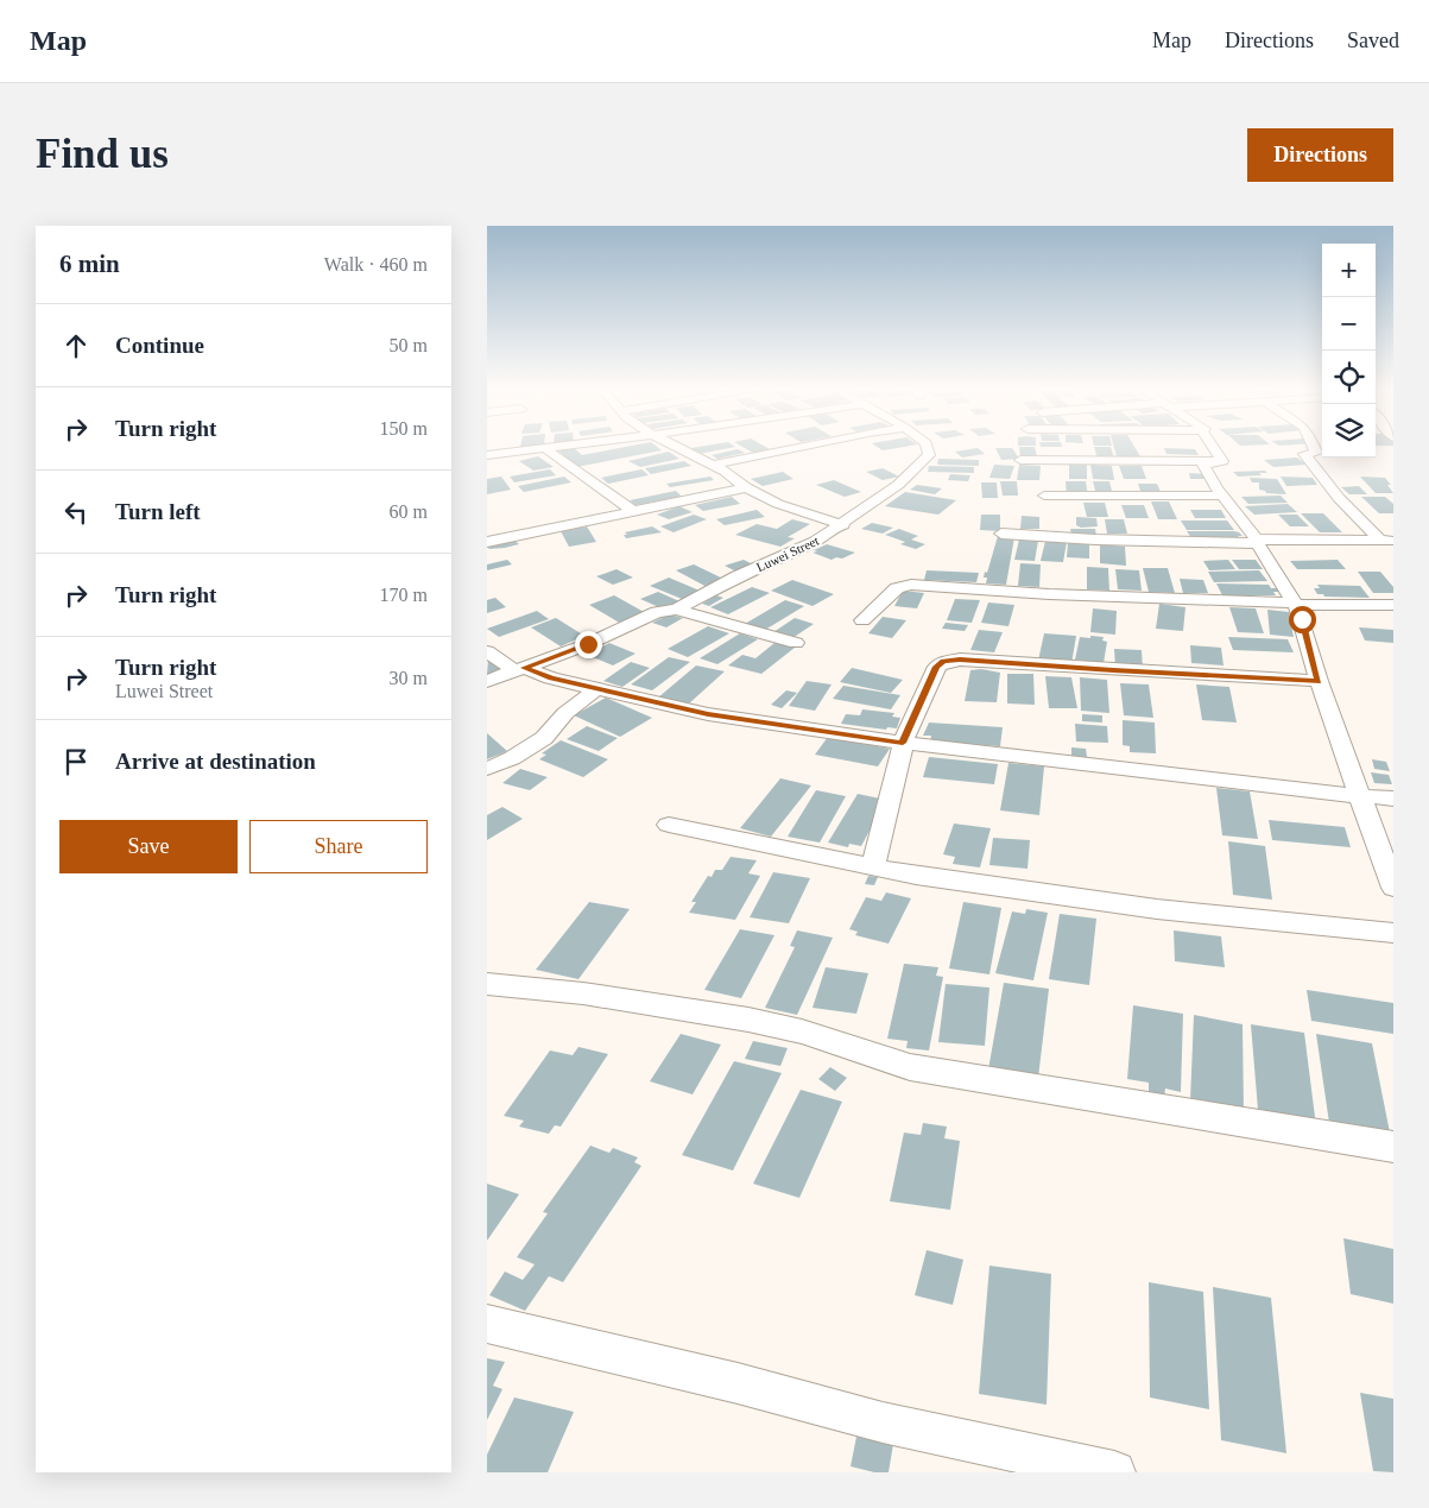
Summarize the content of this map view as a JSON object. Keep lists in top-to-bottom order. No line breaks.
{"streets":{"street":["Luwei Street"]},"page":{"header":"Map","nav":["Map","Directions","Saved"],"buttons":["Directions",["Save","Share"]],"title":"Find us","heading":["6 min","Walk · 460 m"],"map_buttons":["+","−"],"list":[["Continue","50 m"],["Turn right","150 m"],["Turn left","60 m"],["Turn right","170 m"],["Turn right","Luwei Street","30 m"],"Arrive at destination"]}}
